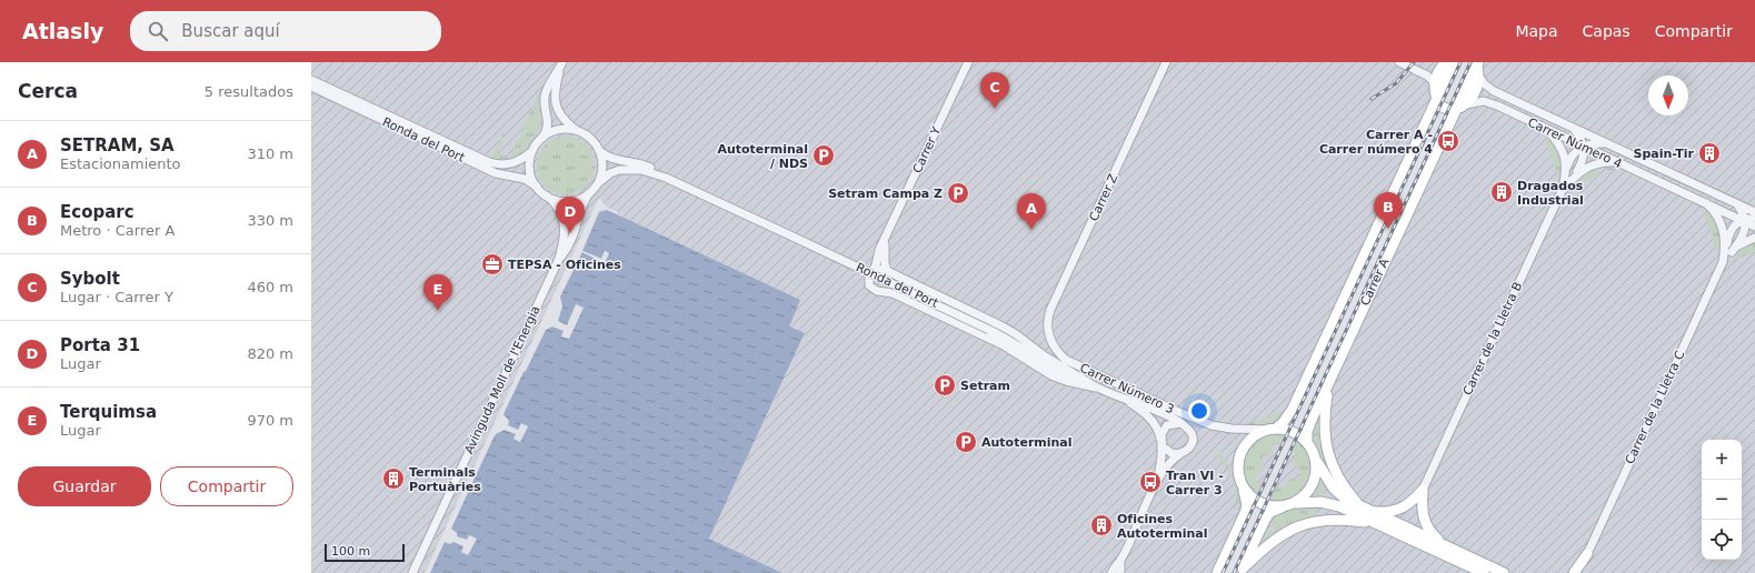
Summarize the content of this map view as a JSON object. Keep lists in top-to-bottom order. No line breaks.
{"streets":{"main road":["Carrer A"],"street":["Ronda del Port","Carrer Número 4","Carrer Y","Carrer Z","Carrer de la Lletra B","Avinguda Moll de l'Energia","Carrer Número 3","Carrer de la Lletra C"]},"crossings":[["Ronda del Port","Carrer Número 3"],["Carrer Z","Carrer Número 3"],["Carrer A","Carrer Número 3"]],"places":{"bus stop":["Carrer A - Carrer número 4","Tran VI - Carrer 3"],"building":["Spain-Tir","Dragados Industrial","Terminals Portuàries","Oficines Autoterminal"],"parking":["Autoterminal / NDS","Setram Campa Z","Setram","Autoterminal"],"office":["TEPSA - Oficines"]},"scale_bar":"100 m","north":"bottom","page":{"header":"Atlasly","search":"Buscar aquí","nav":["Mapa","Capas","Compartir"],"heading":["Cerca","5 resultados"],"pins":["C","B","A","D","E"],"list":[{"mark":"A","name":"SETRAM, SA","note":"Estacionamiento","value":"310 m"},{"mark":"B","name":"Ecoparc","note":"Metro · Carrer A","value":"330 m"},{"mark":"C","name":"Sybolt","note":"Lugar · Carrer Y","value":"460 m"},{"mark":"D","name":"Porta 31","note":"Lugar","value":"820 m"},{"mark":"E","name":"Terquimsa","note":"Lugar","value":"970 m"}],"map_buttons":["+","−"],"buttons":["Guardar","Compartir"],"scale":"100 m"}}
